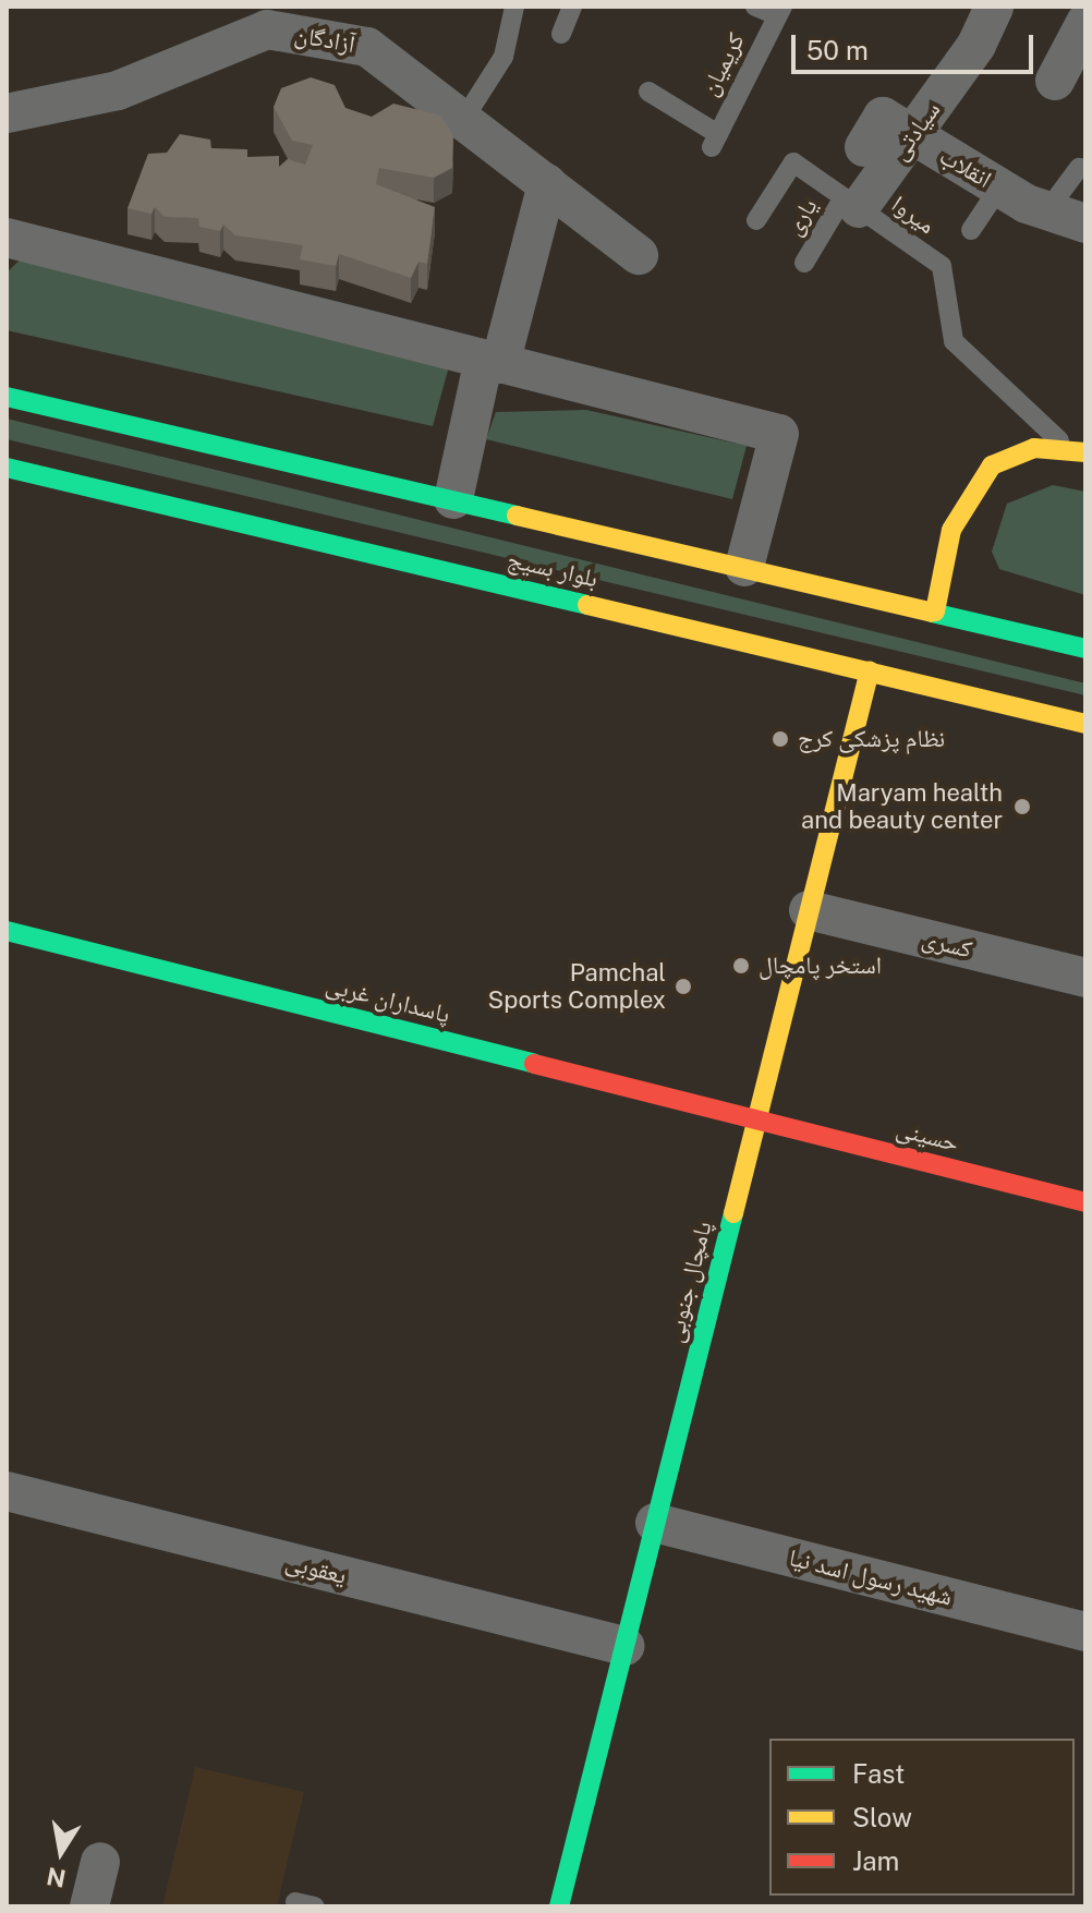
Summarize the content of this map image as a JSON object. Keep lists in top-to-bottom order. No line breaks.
{"streets":{"street":["آزادگان","سیادتی","انقلاب","بلوار بسیج","کسری","پاسداران غربی","حسینی","پامچال جنوبی","یعقوبی","شهید رسول اسد نیا"],"lane":["کریمیان","میروا","یاری"]},"crossings":[["سیادتی","انقلاب"],["سیادتی","میروا"],["سیادتی","یاری"],["میروا","یاری"],["بلوار بسیج","پامچال جنوبی"],["کسری","پامچال جنوبی"],["پاسداران غربی","حسینی"],["پاسداران غربی","پامچال جنوبی"],["حسینی","پامچال جنوبی"],["پامچال جنوبی","یعقوبی"],["پامچال جنوبی","شهید رسول اسد نیا"]],"places":["نظام پزشکی کرج","Maryam health and beauty center","استخر پامچال","Pamchal Sports Complex"],"legend":["Fast","Slow","Jam"],"scale_bar":"50 m","north":"bottom"}
